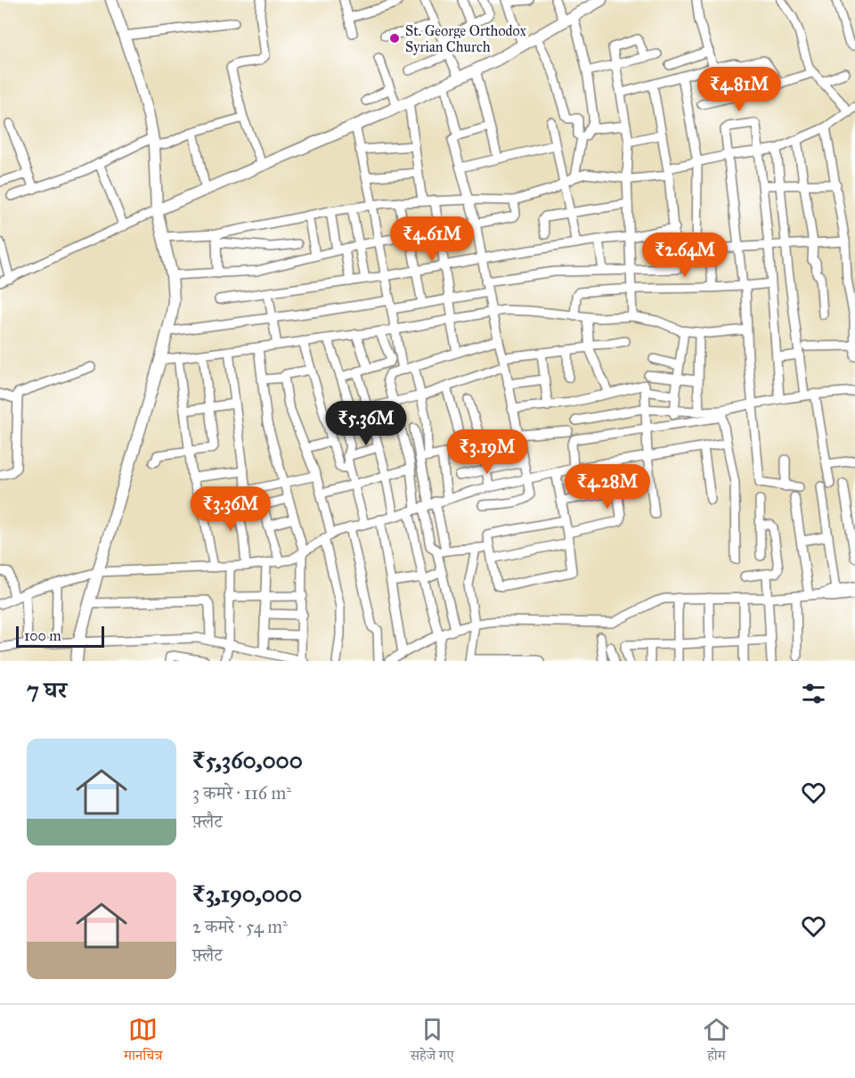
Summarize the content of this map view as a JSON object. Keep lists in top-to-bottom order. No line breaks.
{"places":["St. George Orthodox Syrian Church"],"scale_bar":"100 m","page":{"price":["₹4.81M","₹4.61M","₹2.64M","₹5.36M","₹3.19M","₹4.28M","₹3.36M"],"scale":"100 m","heading":"7 घर","list":[{"name":"₹5,360,000","note":"3 कमरे · 116 m² · फ़्लैट"},{"name":"₹3,190,000","note":"2 कमरे · 54 m² · फ़्लैट"}],"tabs":["मानचित्र","सहेजे गए","होम"]}}
